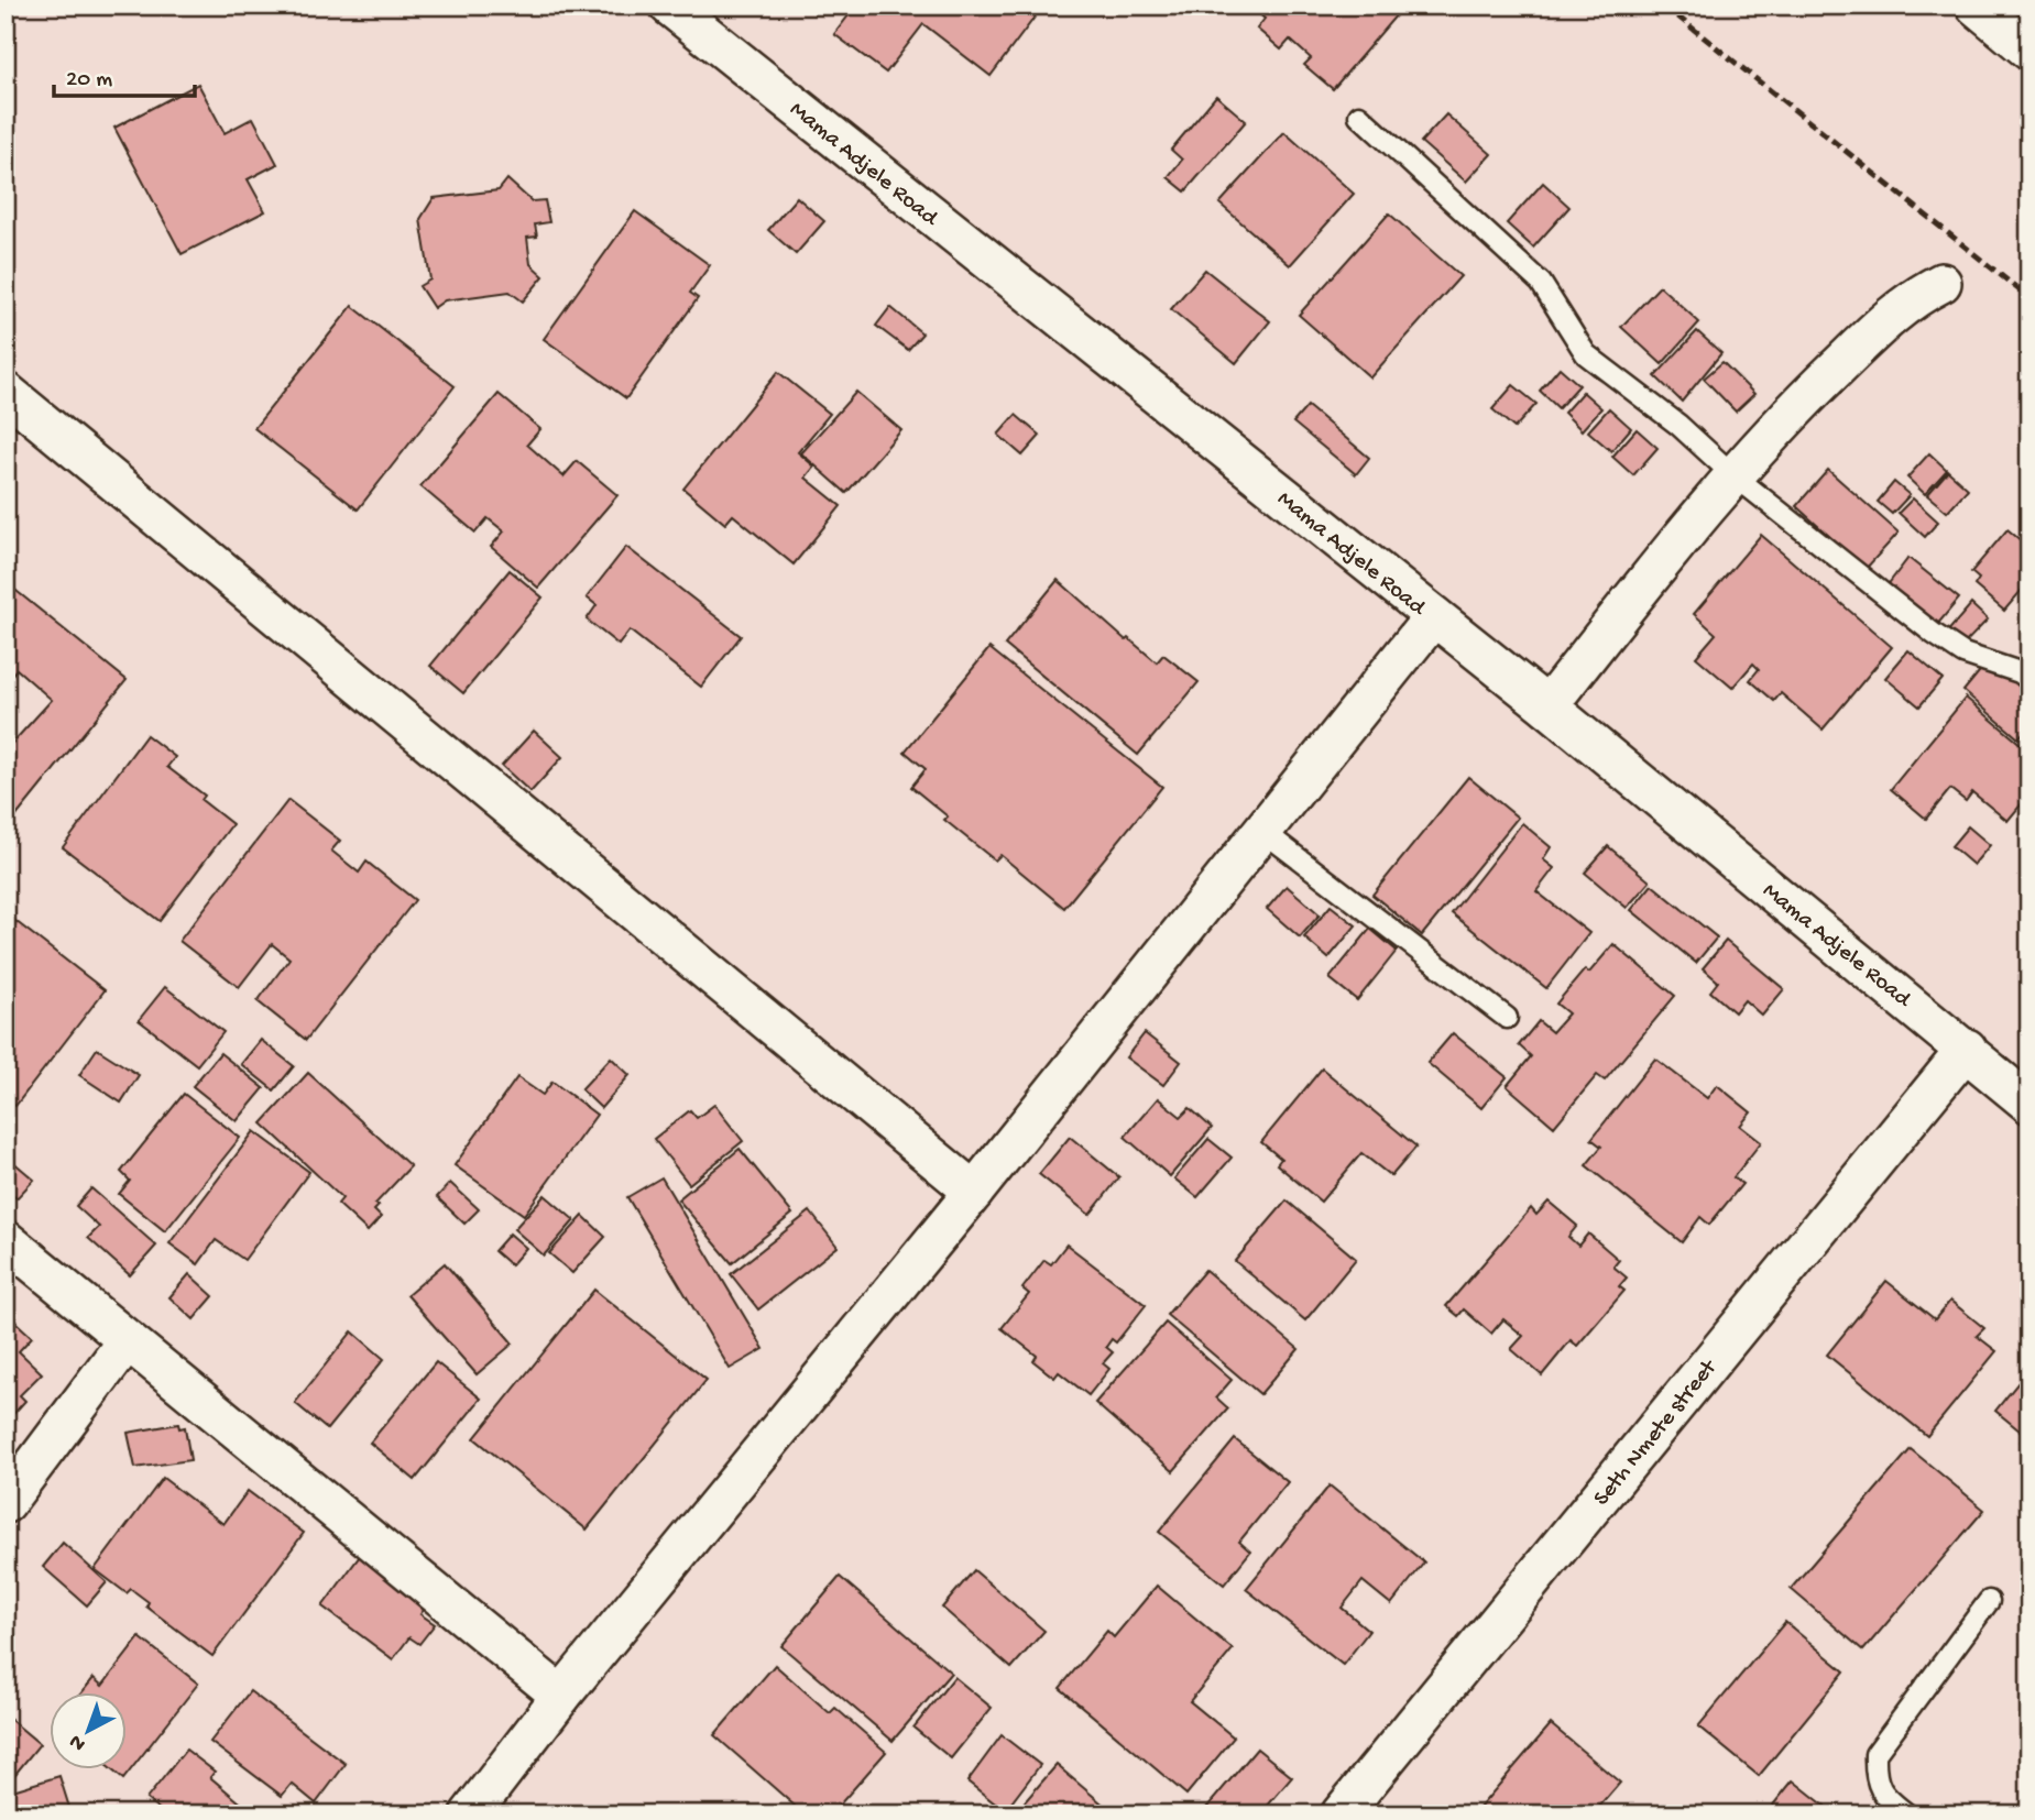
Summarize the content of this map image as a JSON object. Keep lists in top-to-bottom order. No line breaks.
{"streets":{"street":["Mama Adjele Road","Seth Nmete street"]},"crossings":[["Mama Adjele Road","Seth Nmete street"]],"scale_bar":"20 m","north":"bottom left"}
